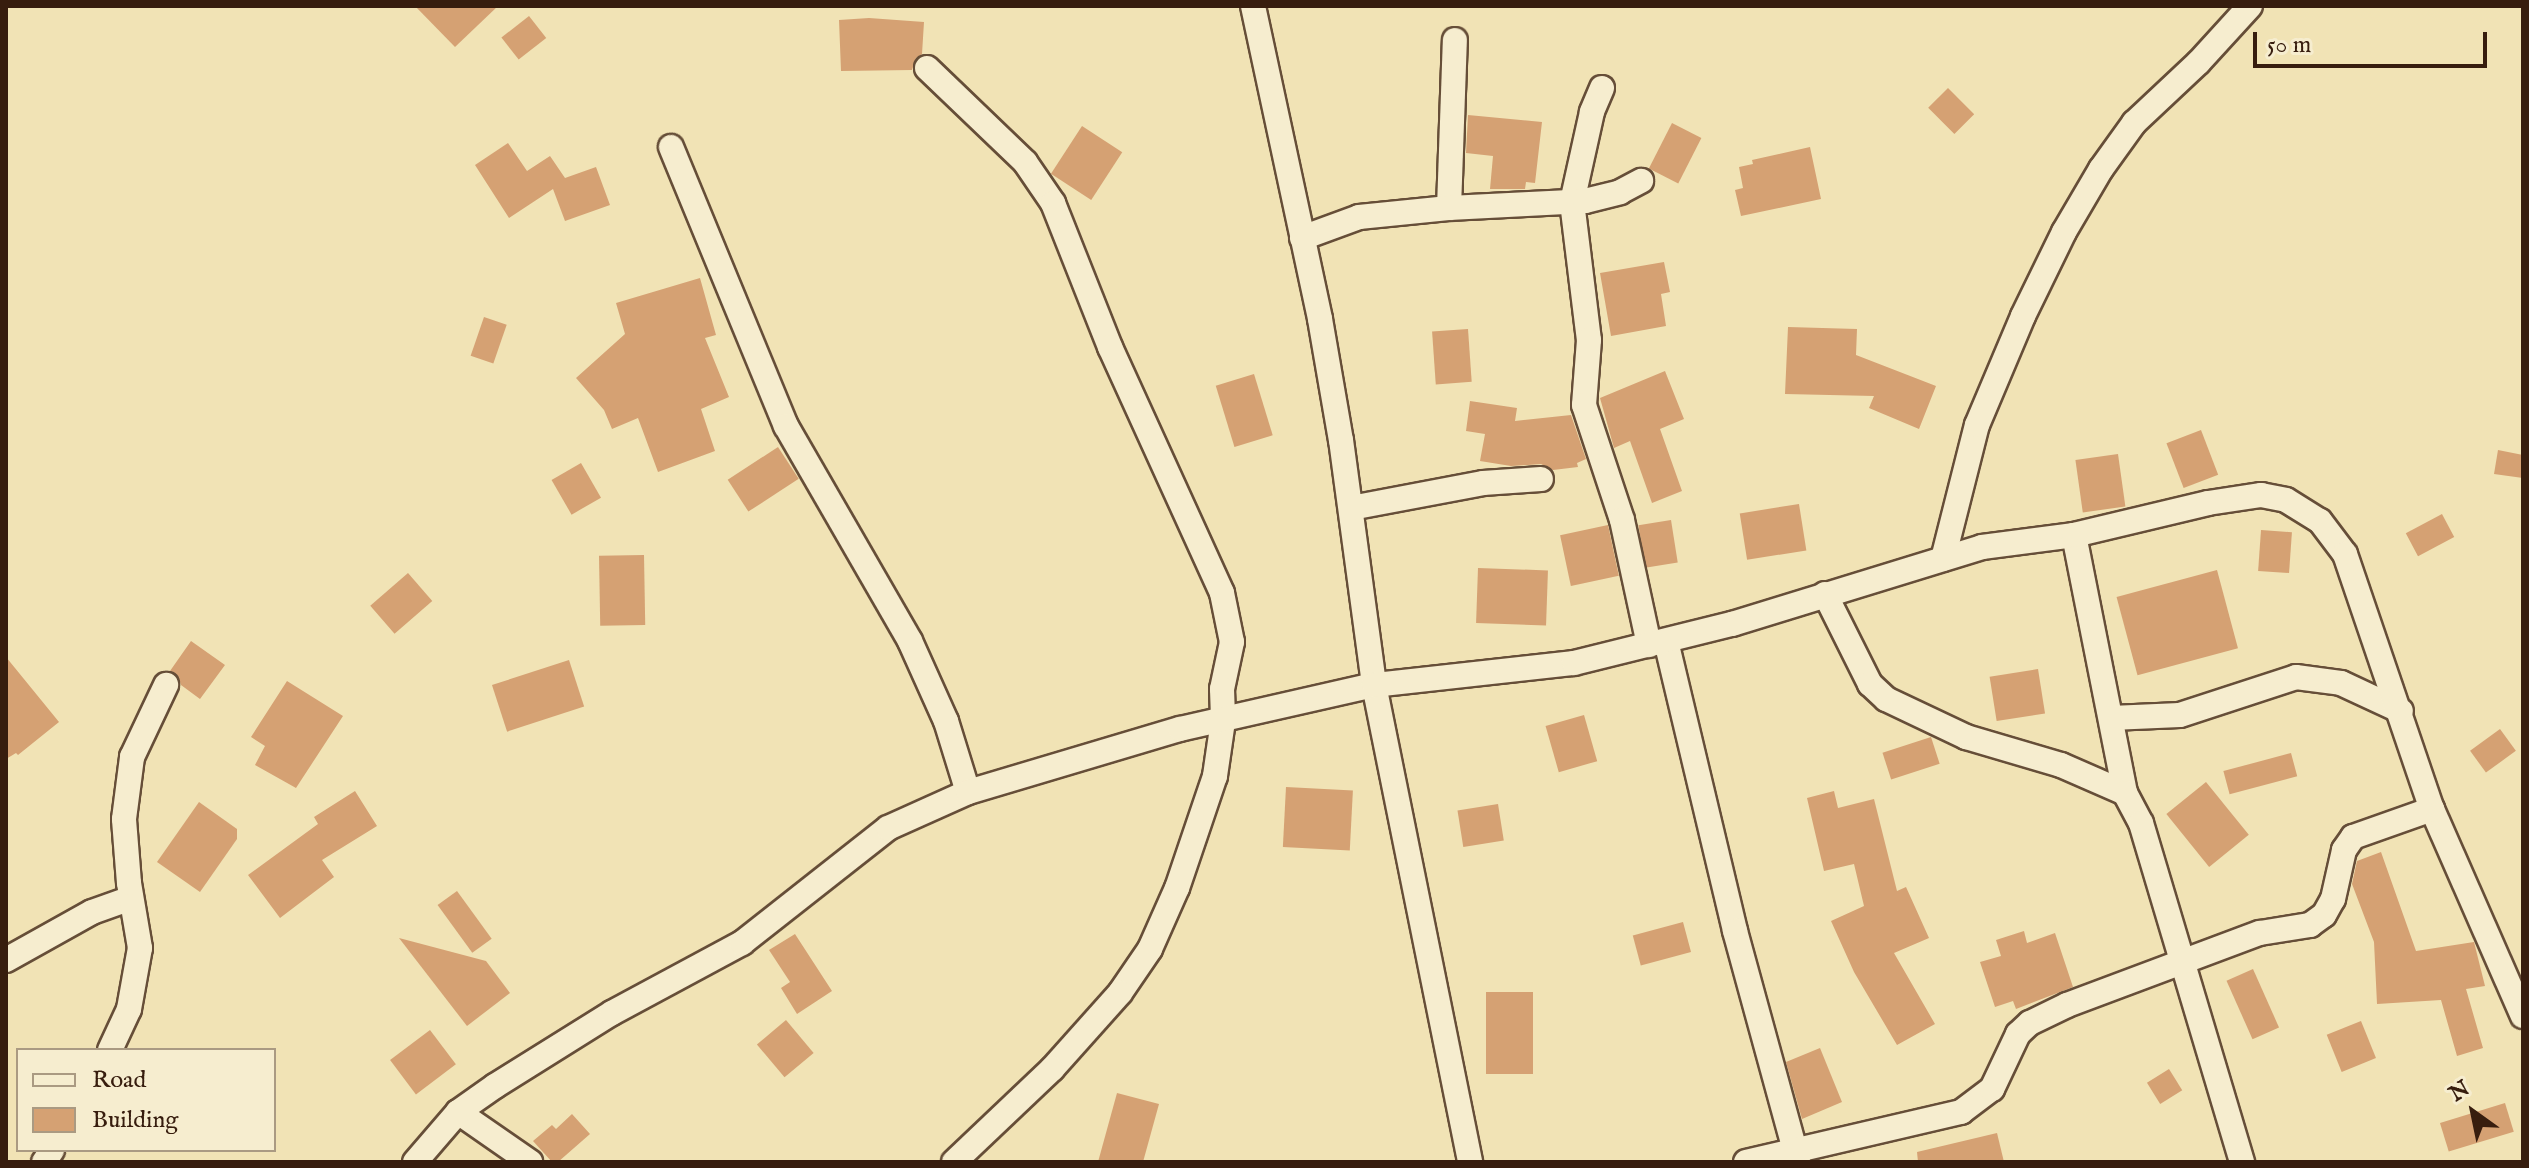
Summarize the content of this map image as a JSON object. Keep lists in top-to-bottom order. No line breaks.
{"legend":["Road","Building"],"scale_bar":"50 m","north":"top left"}
